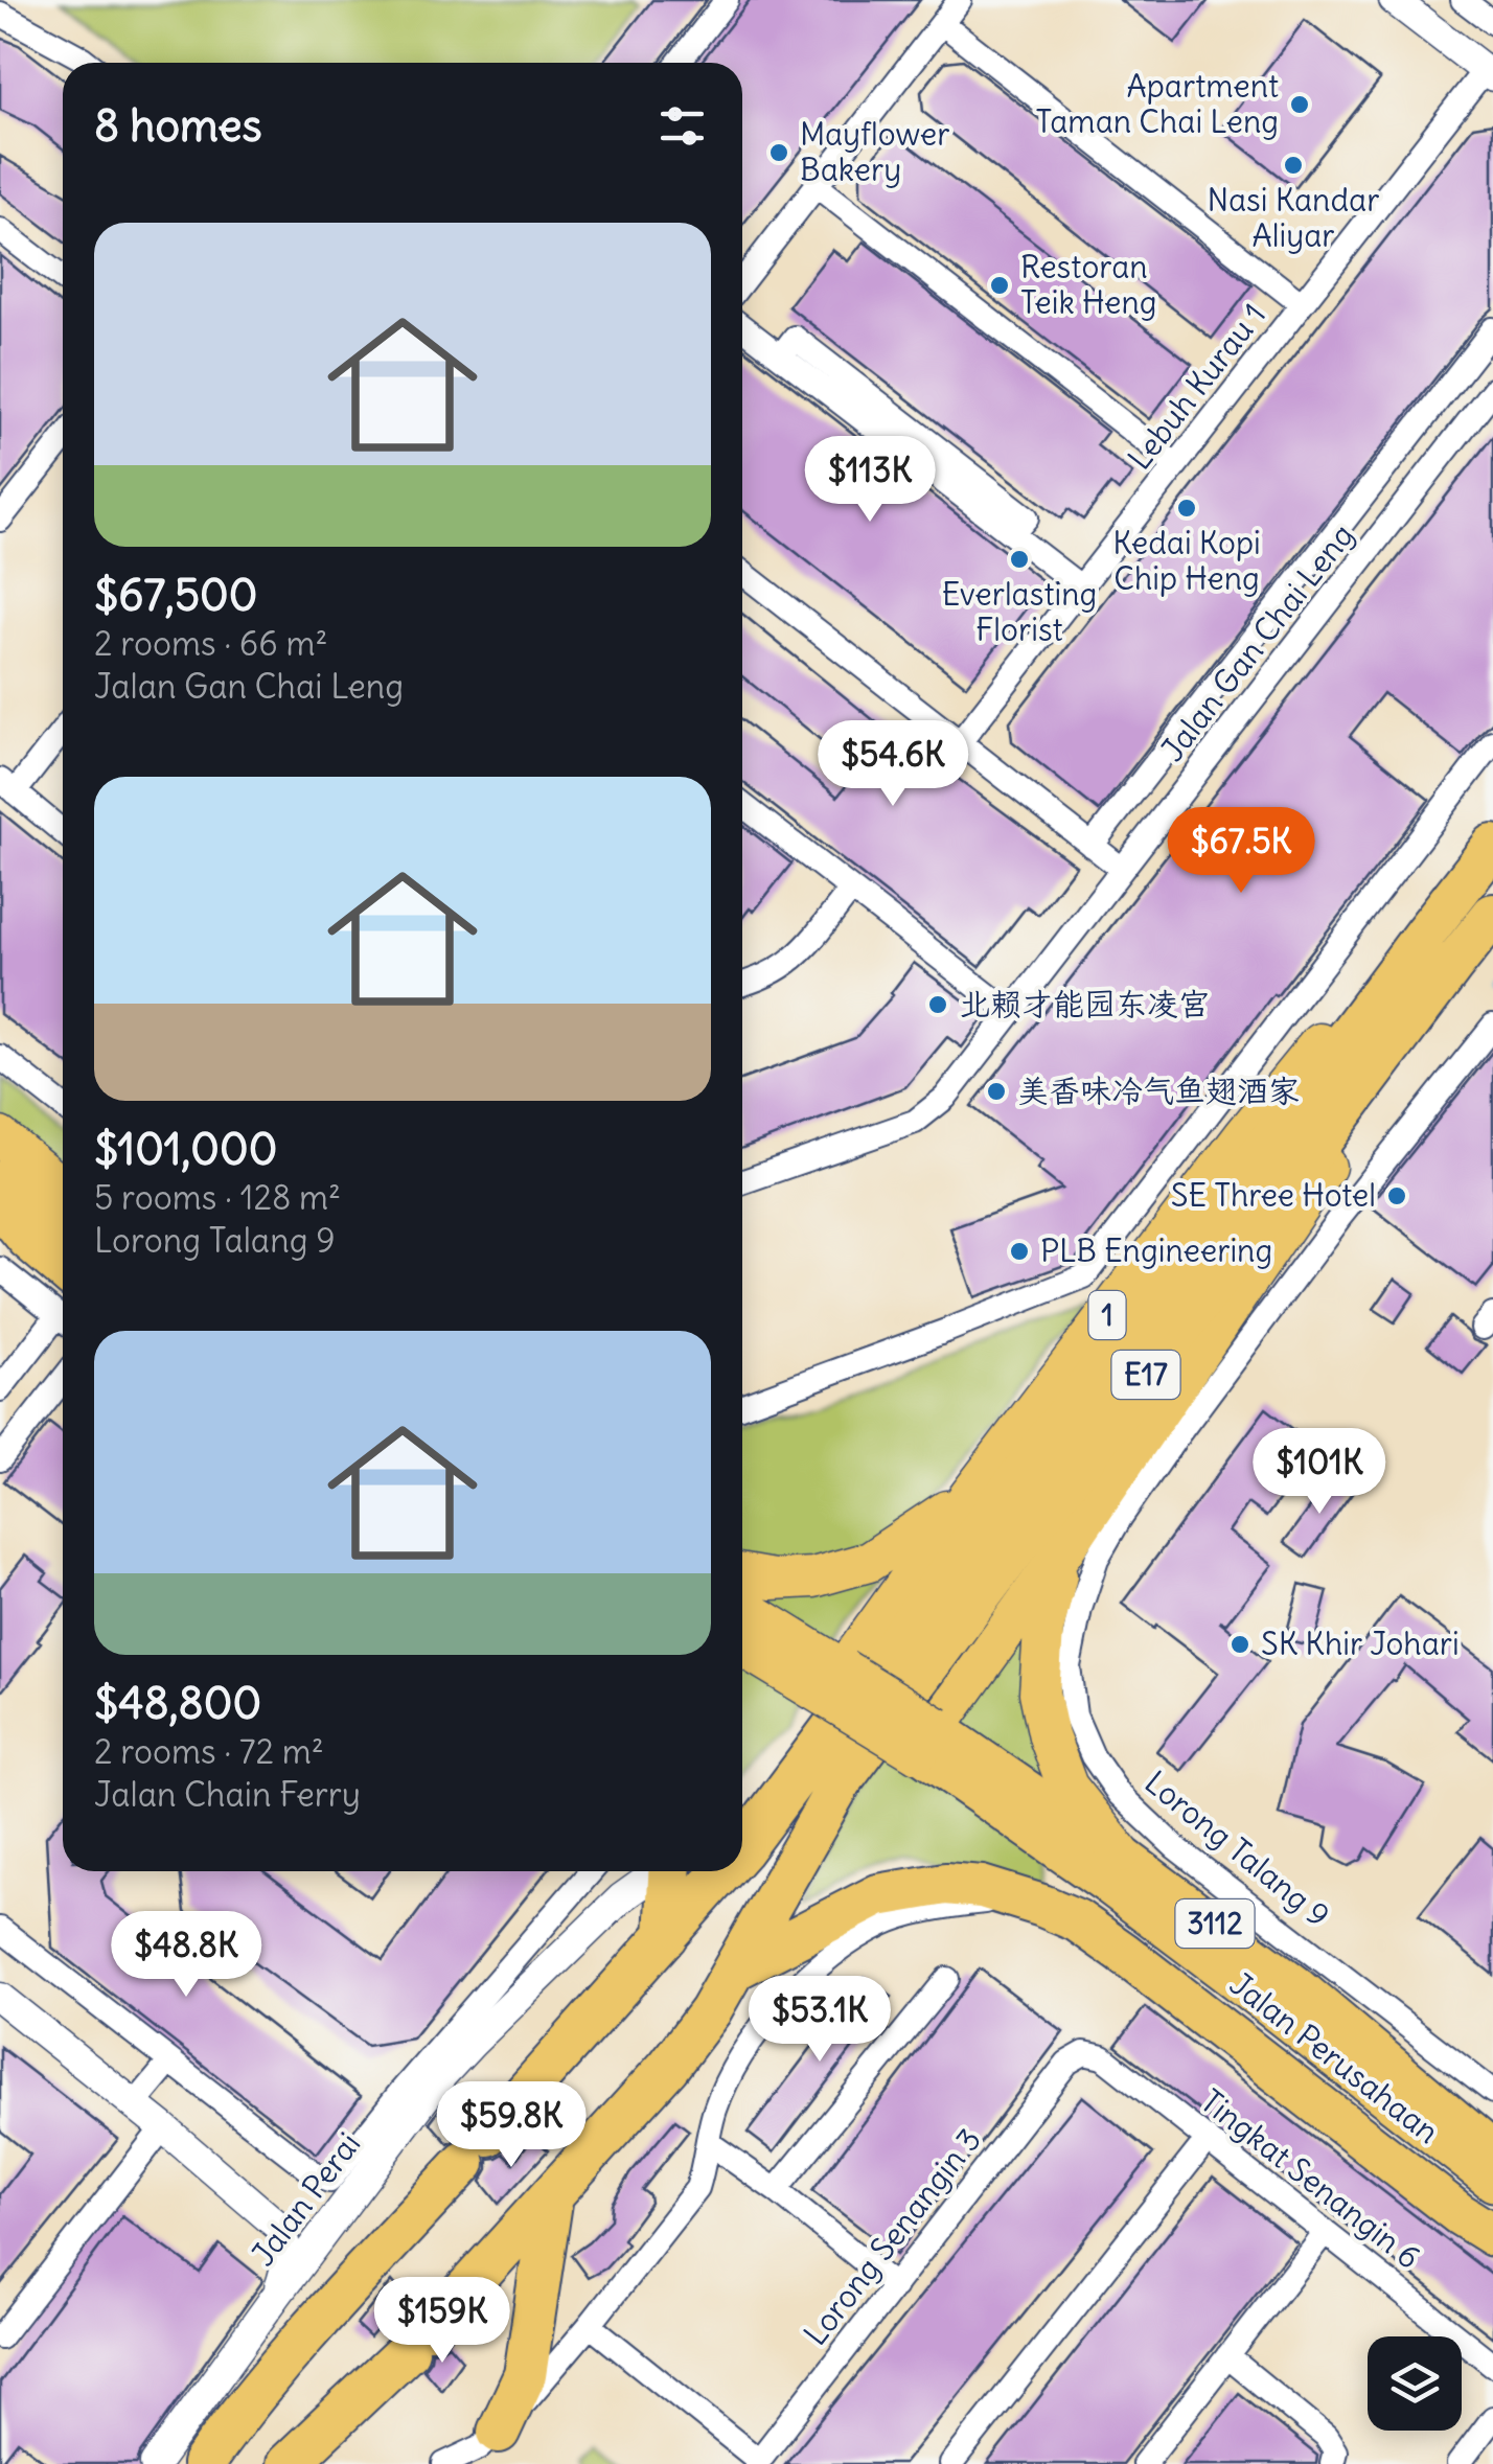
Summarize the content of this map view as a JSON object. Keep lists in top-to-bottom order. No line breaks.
{"streets":{"highway":["1","E17"],"main road":["3112","Jalan Perusahaan"],"street":["Lebuh Kurau 1","Jalan Gan Chai Leng","Lorong Talang 9","Tingkat Senangin 6","Jalan Perai","Lorong Senangin 3"]},"crossings":[["1","E17"],["Tingkat Senangin 6","Lorong Senangin 3"]],"places":["Apartment Taman Chai Leng","Mayflower Bakery","Nasi Kandar Aliyar","Restoran Teik Heng","Kedai Kopi Chip Heng","Everlasting Florist","北赖才能园东凌宫","美香味冷气鱼翅酒家","SE Three Hotel","PLB Engineering","SK Khir Johari"],"page":{"heading":"8 homes","list":[{"name":"$67,500","note":"2 rooms · 66 m² · Jalan Gan Chai Leng"},{"name":"$101,000","note":"5 rooms · 128 m² · Lorong Talang 9"},{"name":"$48,800","note":"2 rooms · 72 m² · Jalan Chain Ferry"}],"price":["$113K","$54.6K","$67.5K","$101K","$48.8K","$53.1K","$59.8K","$159K"]}}
